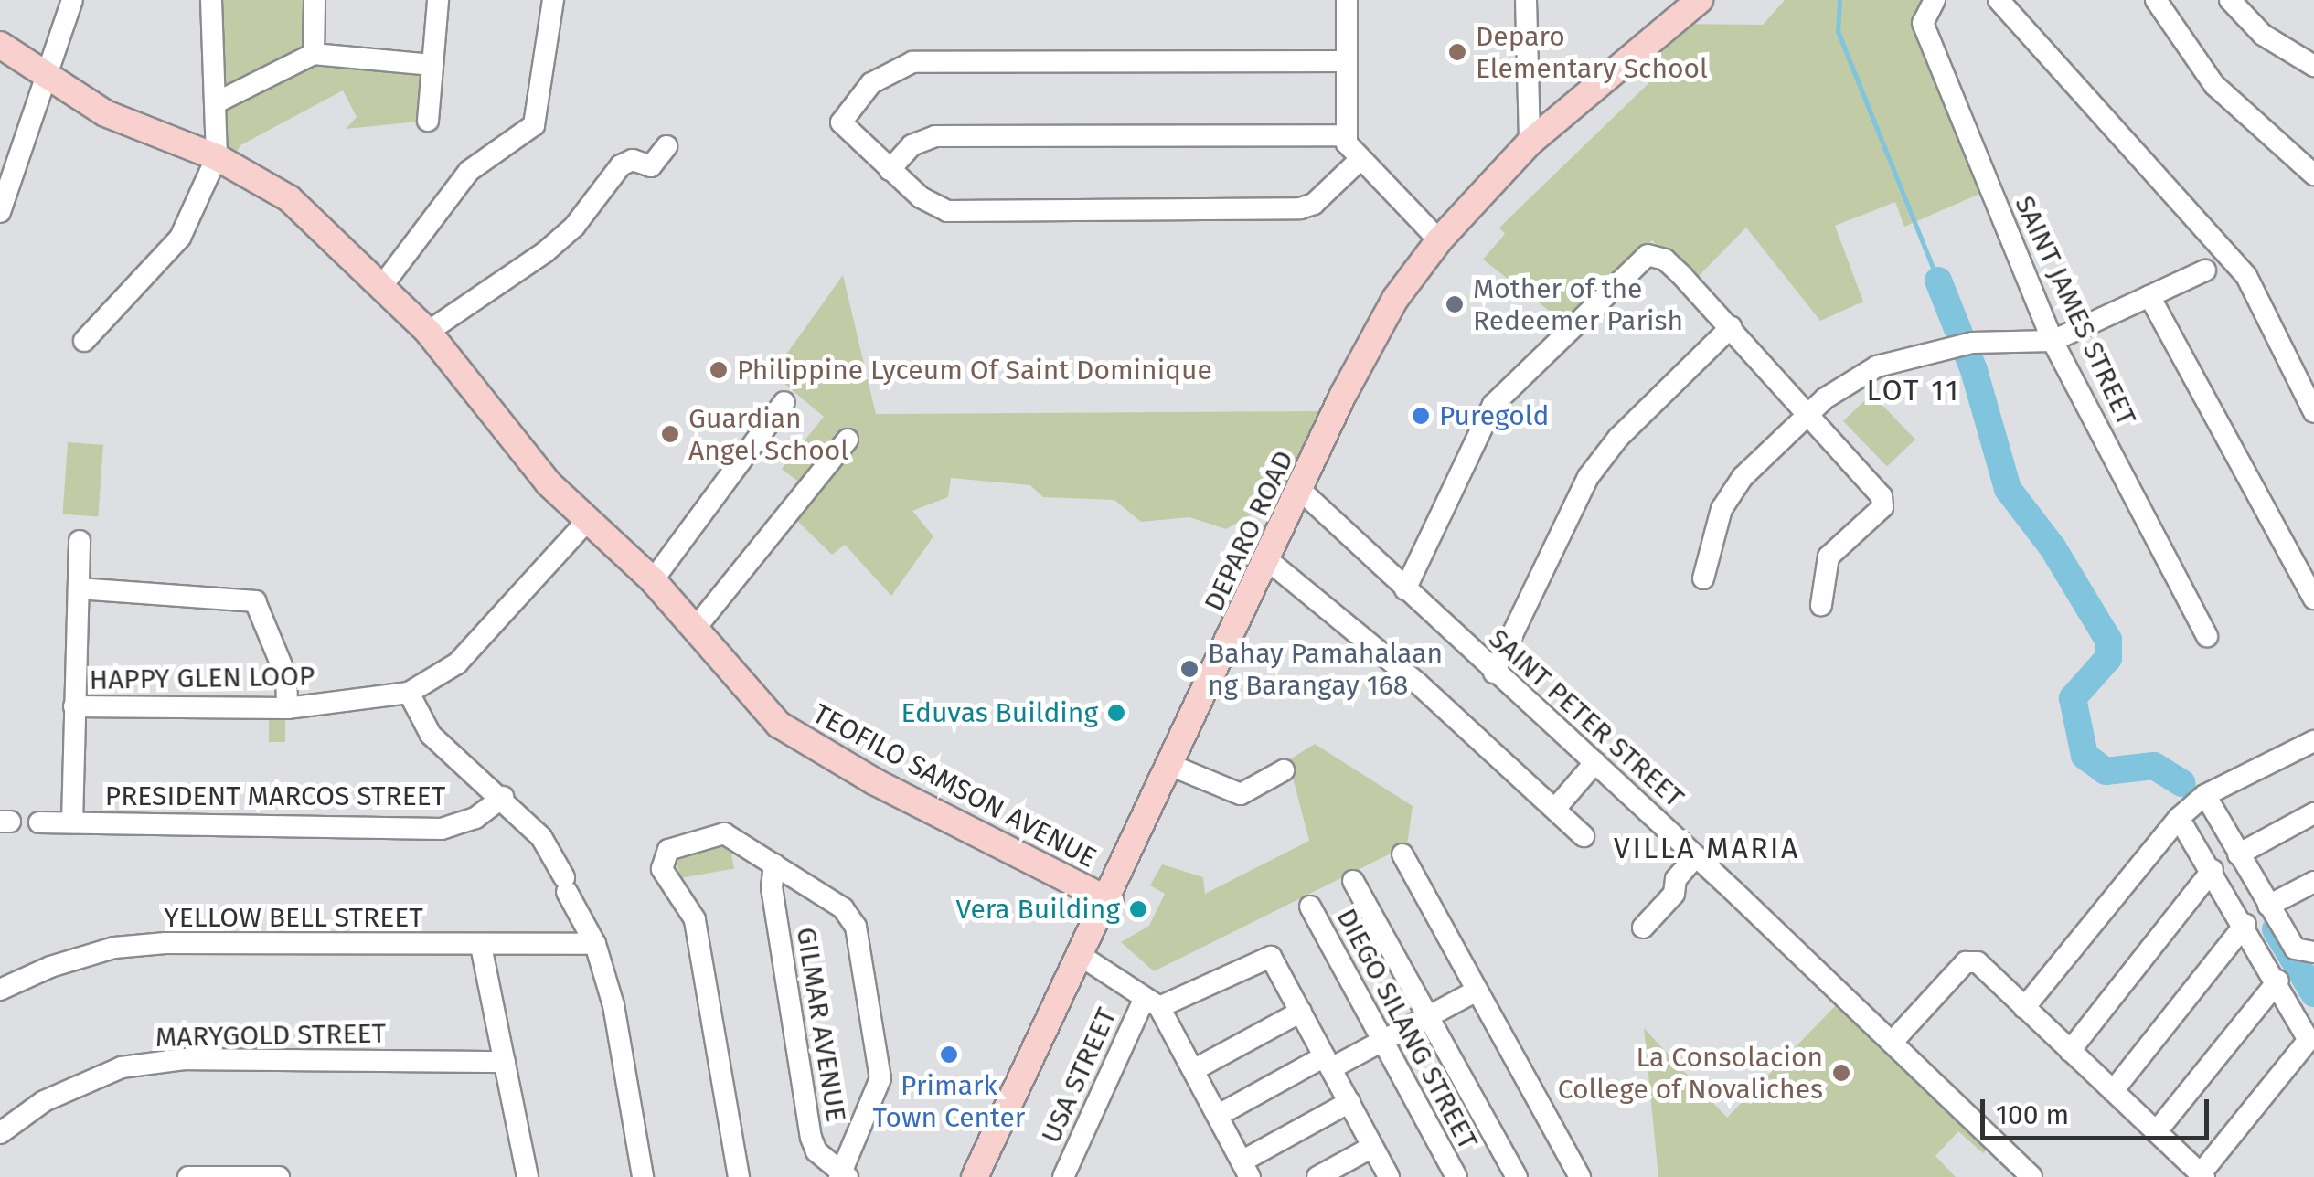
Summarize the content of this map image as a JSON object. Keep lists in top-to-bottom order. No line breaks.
{"streets":{"main road":["DEPARO ROAD","TEOFILO SAMSON AVENUE"],"street":["SAINT JAMES STREET","HAPPY GLEN LOOP","SAINT PETER STREET","PRESIDENT MARCOS STREET","YELLOW BELL STREET","GILMAR AVENUE","DIEGO SILANG STREET","MARYGOLD STREET","USA STREET"]},"crossings":[["DEPARO ROAD","SAINT PETER STREET"],["DEPARO ROAD","TEOFILO SAMSON AVENUE"],["HAPPY GLEN LOOP","TEOFILO SAMSON AVENUE"]],"districts":["LOT 11","VILLA MARIA"],"places":["Deparo Elementary School","Mother of the Redeemer Parish","Philippine Lyceum Of Saint Dominique","Puregold","Guardian Angel School","Bahay Pamahalaan ng Barangay 168","Eduvas Building","Vera Building","Primark Town Center","La Consolacion College of Novaliches"],"scale_bar":"100 m"}
